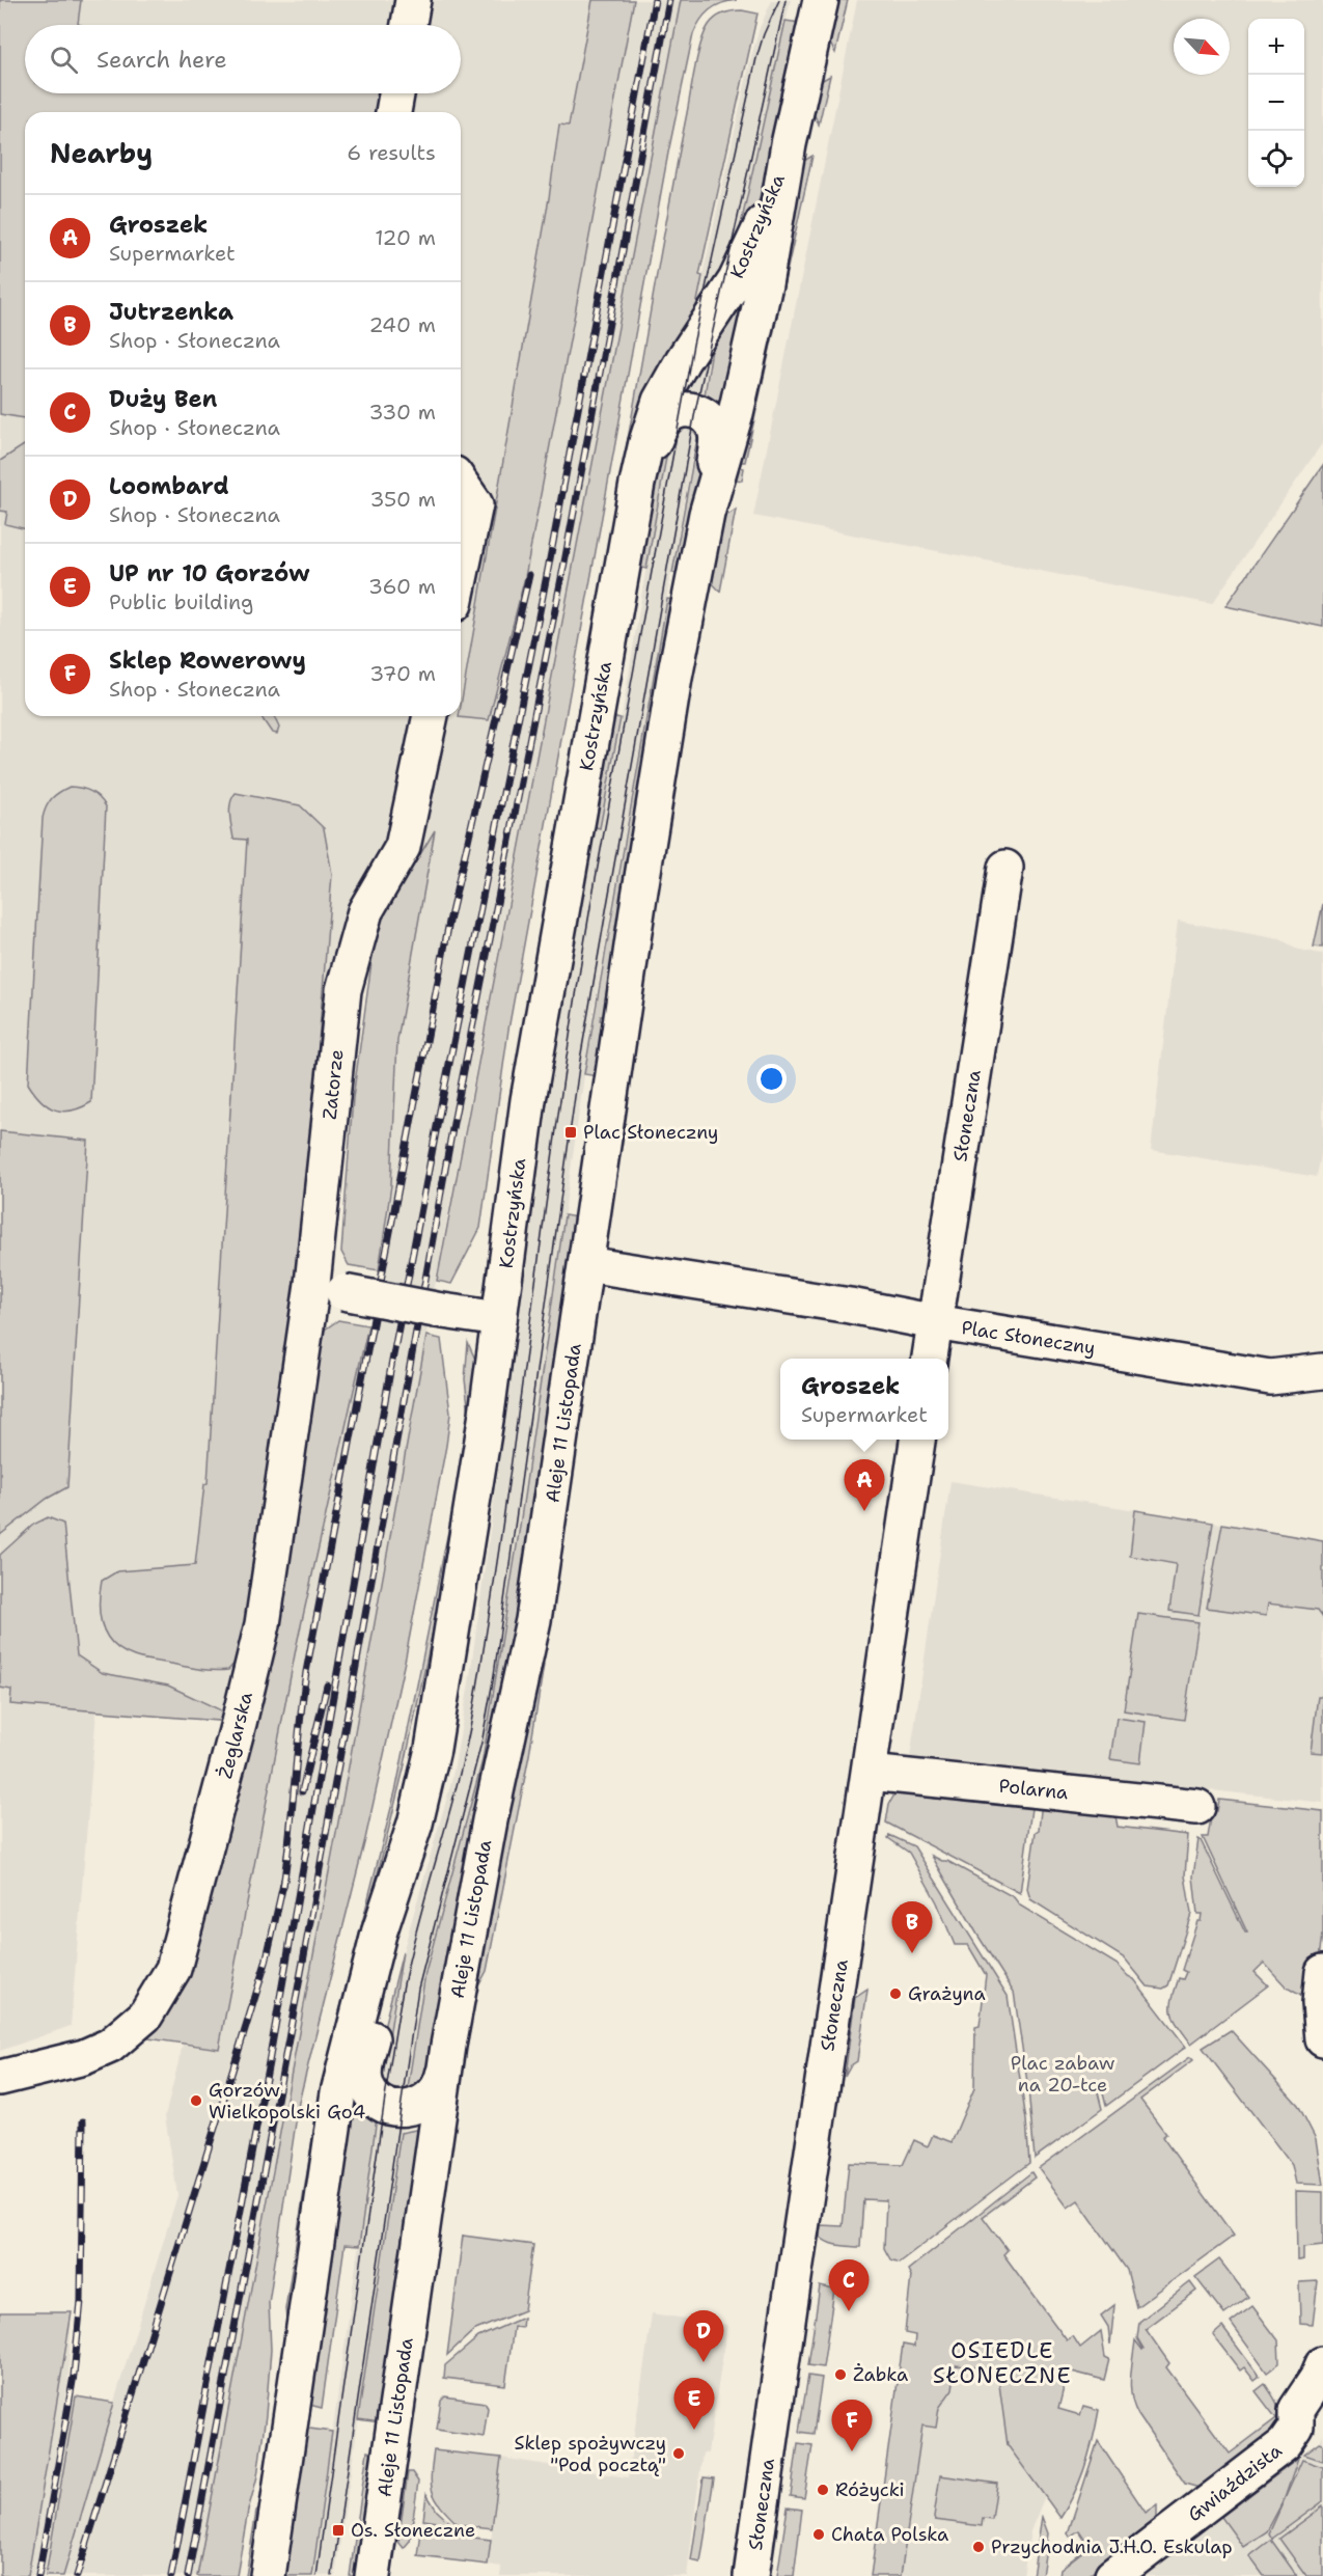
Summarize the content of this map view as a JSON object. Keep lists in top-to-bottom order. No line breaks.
{"streets":{"main road":["Kostrzyńska","Zatorze","Słoneczna","Plac Słoneczny","Aleje 11 Listopada","Żeglarska","Polarna","Gwiaździsta"]},"crossings":[["Kostrzyńska","Plac Słoneczny"],["Kostrzyńska","Aleje 11 Listopada"],["Zatorze","Żeglarska"],["Słoneczna","Plac Słoneczny"],["Słoneczna","Polarna"],["Plac Słoneczny","Aleje 11 Listopada"]],"districts":["OSIEDLE SŁONECZNE"],"parks":["Plac zabaw na 20-tce"],"places":{"transit":["Plac Słoneczny","Os. Słoneczne"],"other":["Grażyna","Gorzów Wielkopolski Go4","Żabka","Sklep spożywczy \"Pod pocztą\"","Różycki","Chata Polska","Przychodnia J.H.O. Eskulap"]},"north":"bottom right","page":{"map_buttons":["+","−"],"search":"Search here","heading":["Nearby","6 results"],"list":[{"mark":"A","name":"Groszek","note":"Supermarket","value":"120 m"},{"mark":"B","name":"Jutrzenka","note":"Shop · Słoneczna","value":"240 m"},{"mark":"C","name":"Duży Ben","note":"Shop · Słoneczna","value":"330 m"},{"mark":"D","name":"Loombard","note":"Shop · Słoneczna","value":"350 m"},{"mark":"E","name":"UP nr 10 Gorzów","note":"Public building","value":"360 m"},{"mark":"F","name":"Sklep Rowerowy","note":"Shop · Słoneczna","value":"370 m"}],"popup":["Groszek","Supermarket"],"pins":["A","B","C","D","E","F"]}}
